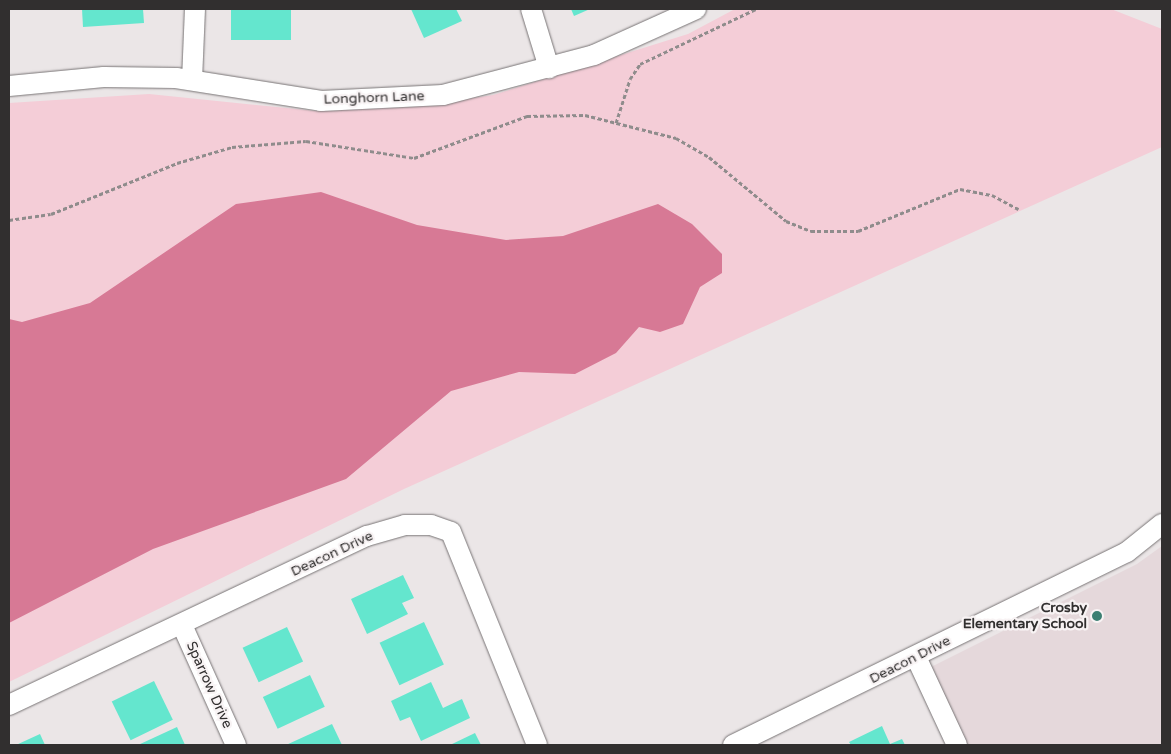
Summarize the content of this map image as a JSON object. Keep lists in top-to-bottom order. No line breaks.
{"streets":{"street":["Longhorn Lane","Deacon Drive","Sparrow Drive"]},"crossings":[["Deacon Drive","Sparrow Drive"]],"places":["Crosby Elementary School"]}
